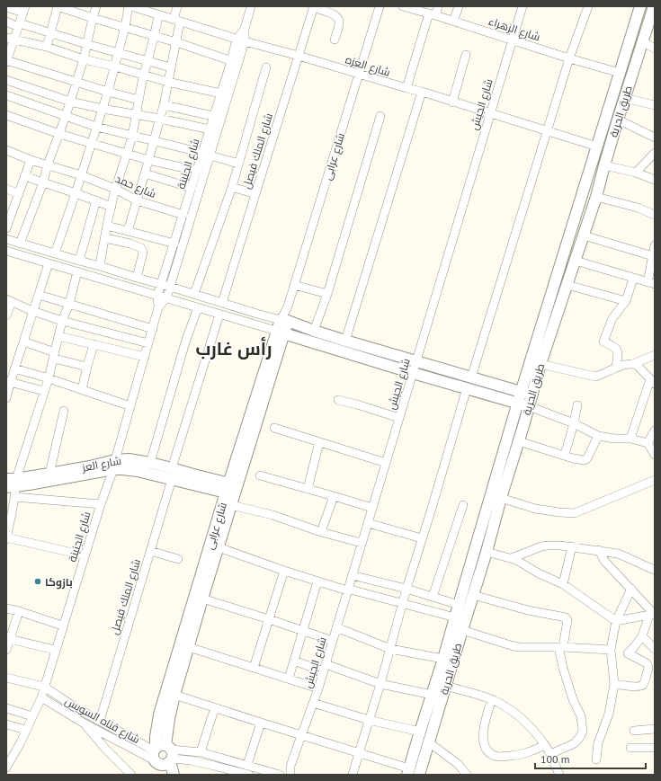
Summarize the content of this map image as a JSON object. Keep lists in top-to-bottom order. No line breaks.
{"streets":{"main road":["طريق الحرية","شارع عرابى","شارع العز"],"street":["شارع الزهراء","شارع العزه","شارع الجيش","شارع الملك فيصل","شارع الجنينة","شارع حمد","شارع قناه السويس"]},"crossings":[["شارع الزهراء","شارع الجيش"],["شارع الزهراء","طريق الحرية"],["شارع العزه","شارع الجيش"],["شارع العزه","طريق الحرية"],["شارع العزه","شارع الملك فيصل"],["شارع العزه","شارع عرابى"],["شارع العزه","شارع الجنينة"],["شارع الملك فيصل","شارع العز"],["شارع الملك فيصل","شارع قناه السويس"],["شارع عرابى","شارع العز"],["شارع عرابى","شارع قناه السويس"],["شارع الجنينة","شارع حمد"],["شارع الجنينة","شارع العز"],["شارع الجنينة","شارع قناه السويس"]],"districts":["رأس غارب"],"places":["بازوكا"],"scale_bar":"100 m"}
